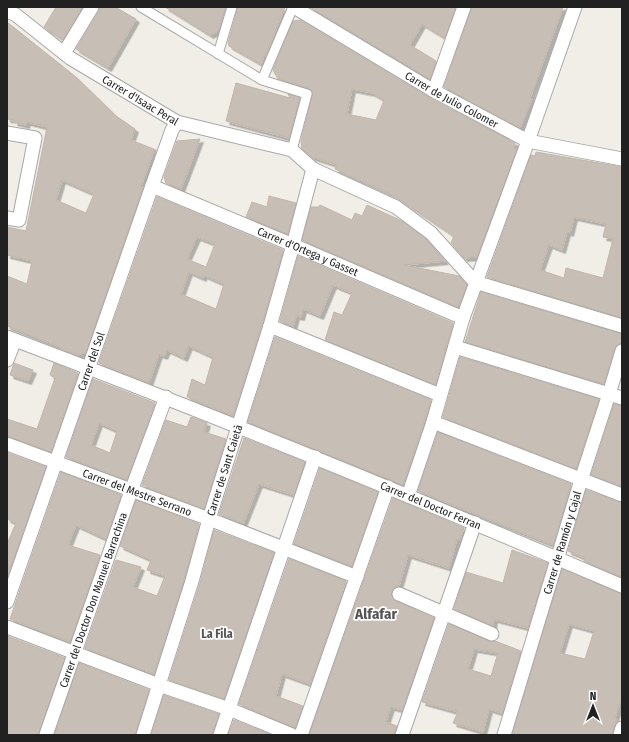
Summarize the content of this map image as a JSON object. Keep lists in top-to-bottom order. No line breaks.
{"streets":{"street":["Carrer d'Isaac Peral","Carrer de Julio Colomer","Carrer d'Ortega y Gasset","Carrer del Sol","Carrer de Sant Caietà","Carrer del Mestre Serrano","Carrer del Doctor Ferran","Carrer de Ramón y Cajal","Carrer del Doctor Don Manuel Barrachina"]},"crossings":[["Carrer d'Isaac Peral","Carrer del Sol"],["Carrer d'Ortega y Gasset","Carrer del Sol"],["Carrer d'Ortega y Gasset","Carrer de Sant Caietà"],["Carrer del Sol","Carrer del Mestre Serrano"],["Carrer del Sol","Carrer del Doctor Ferran"],["Carrer de Sant Caietà","Carrer del Mestre Serrano"],["Carrer de Sant Caietà","Carrer del Doctor Ferran"],["Carrer del Mestre Serrano","Carrer del Doctor Don Manuel Barrachina"],["Carrer del Doctor Ferran","Carrer de Ramón y Cajal"],["Carrer del Doctor Ferran","Carrer del Doctor Don Manuel Barrachina"]],"districts":["Alfafar","La Fila"],"north":"top"}
